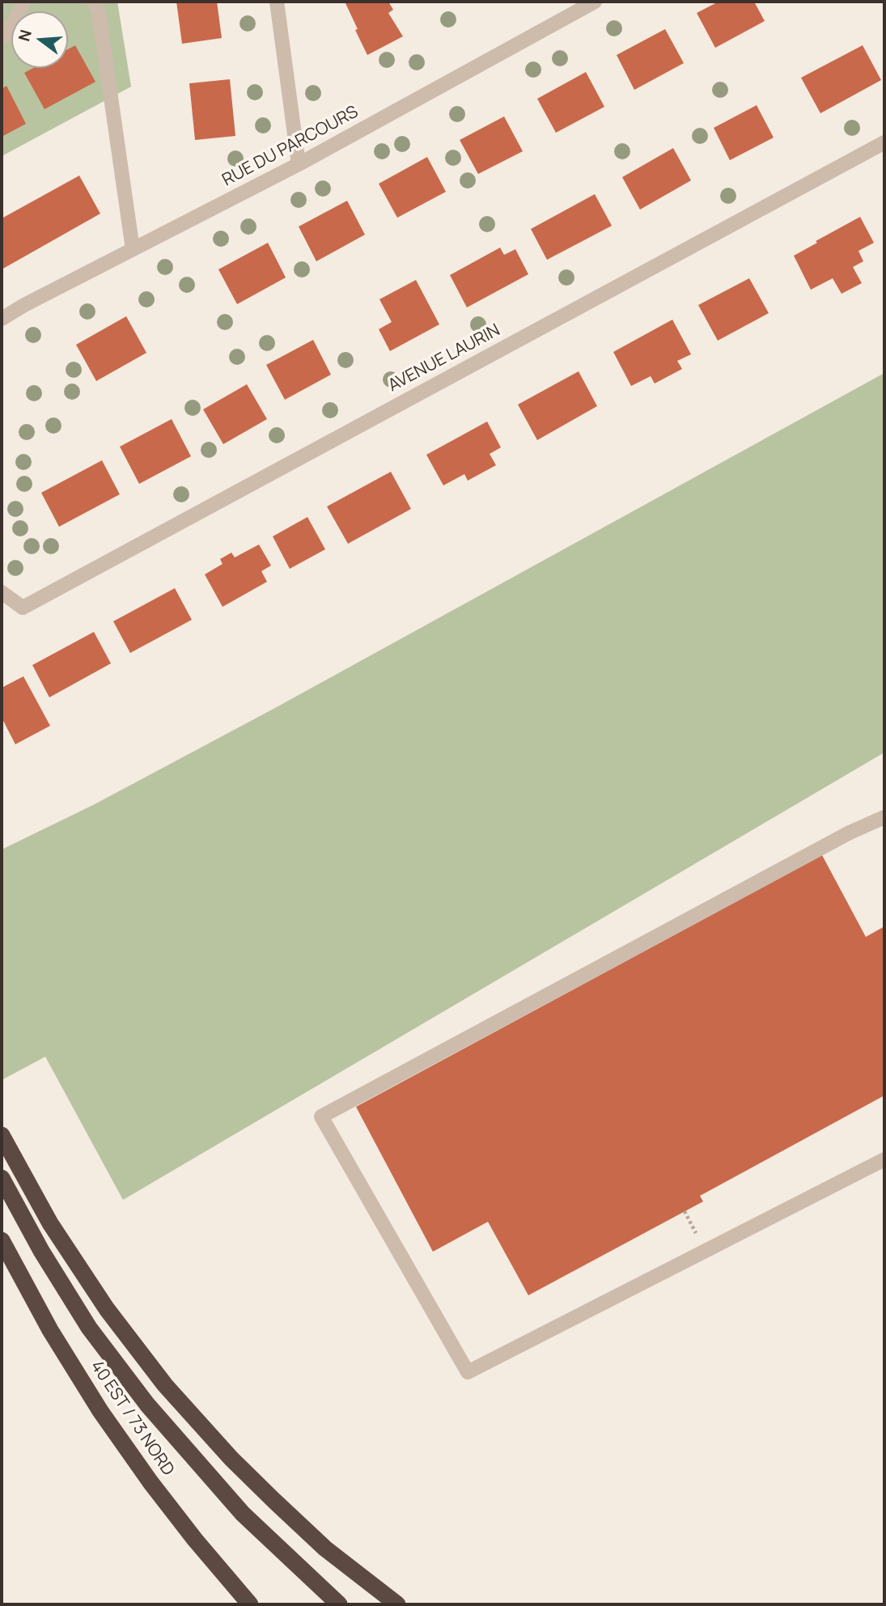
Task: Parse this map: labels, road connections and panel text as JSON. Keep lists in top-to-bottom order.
{
  "streets": {
    "highway": ["40 EST / 73 NORD"],
    "street": ["RUE DU PARCOURS", "AVENUE LAURIN"]
  },
  "north": "left"
}
